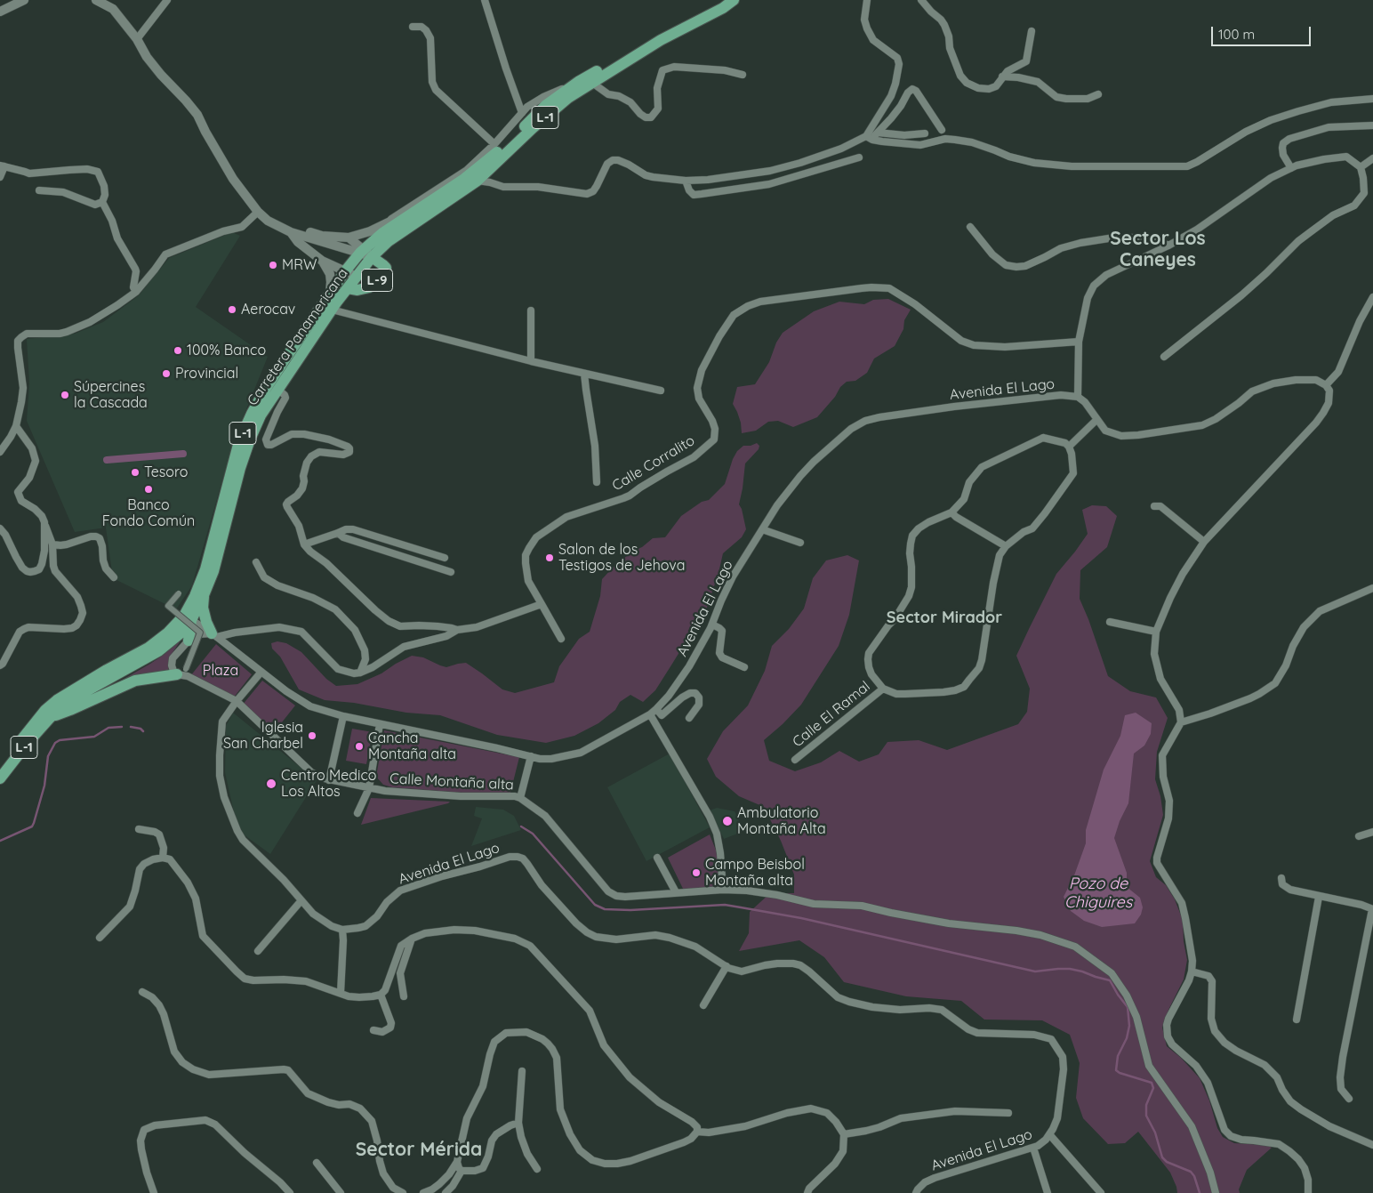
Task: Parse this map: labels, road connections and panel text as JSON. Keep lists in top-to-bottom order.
{
  "streets": {
    "main road": ["L-1", "L-9", "Carretera Panamericana"],
    "street": [
      "Avenida El Lago",
      "Calle Corralito",
      "Calle El Ramal",
      "Calle Montaña alta"
    ]
  },
  "crossings": [
    ["L-1", "Carretera Panamericana"],
    ["L-1", "Avenida El Lago"],
    ["L-9", "Carretera Panamericana"],
    ["Carretera Panamericana", "Avenida El Lago"],
    ["Avenida El Lago", "Calle Montaña alta"]
  ],
  "districts": ["Sector Los Caneyes", "Sector Mirador", "Sector Mérida"],
  "water": ["Pozo de Chiguires"],
  "parks": ["Plaza"],
  "places": [
    "MRW",
    "Aerocav",
    "100% Banco",
    "Provincial",
    "Súpercines la Cascada",
    "Tesoro",
    "Banco Fondo Común",
    "Salon de los Testigos de Jehova",
    "Iglesia San Charbel",
    "Cancha Montaña alta",
    "Centro Medico Los Altos",
    "Ambulatorio Montaña Alta",
    "Campo Beisbol Montaña alta"
  ],
  "scale_bar": "100 m"
}
